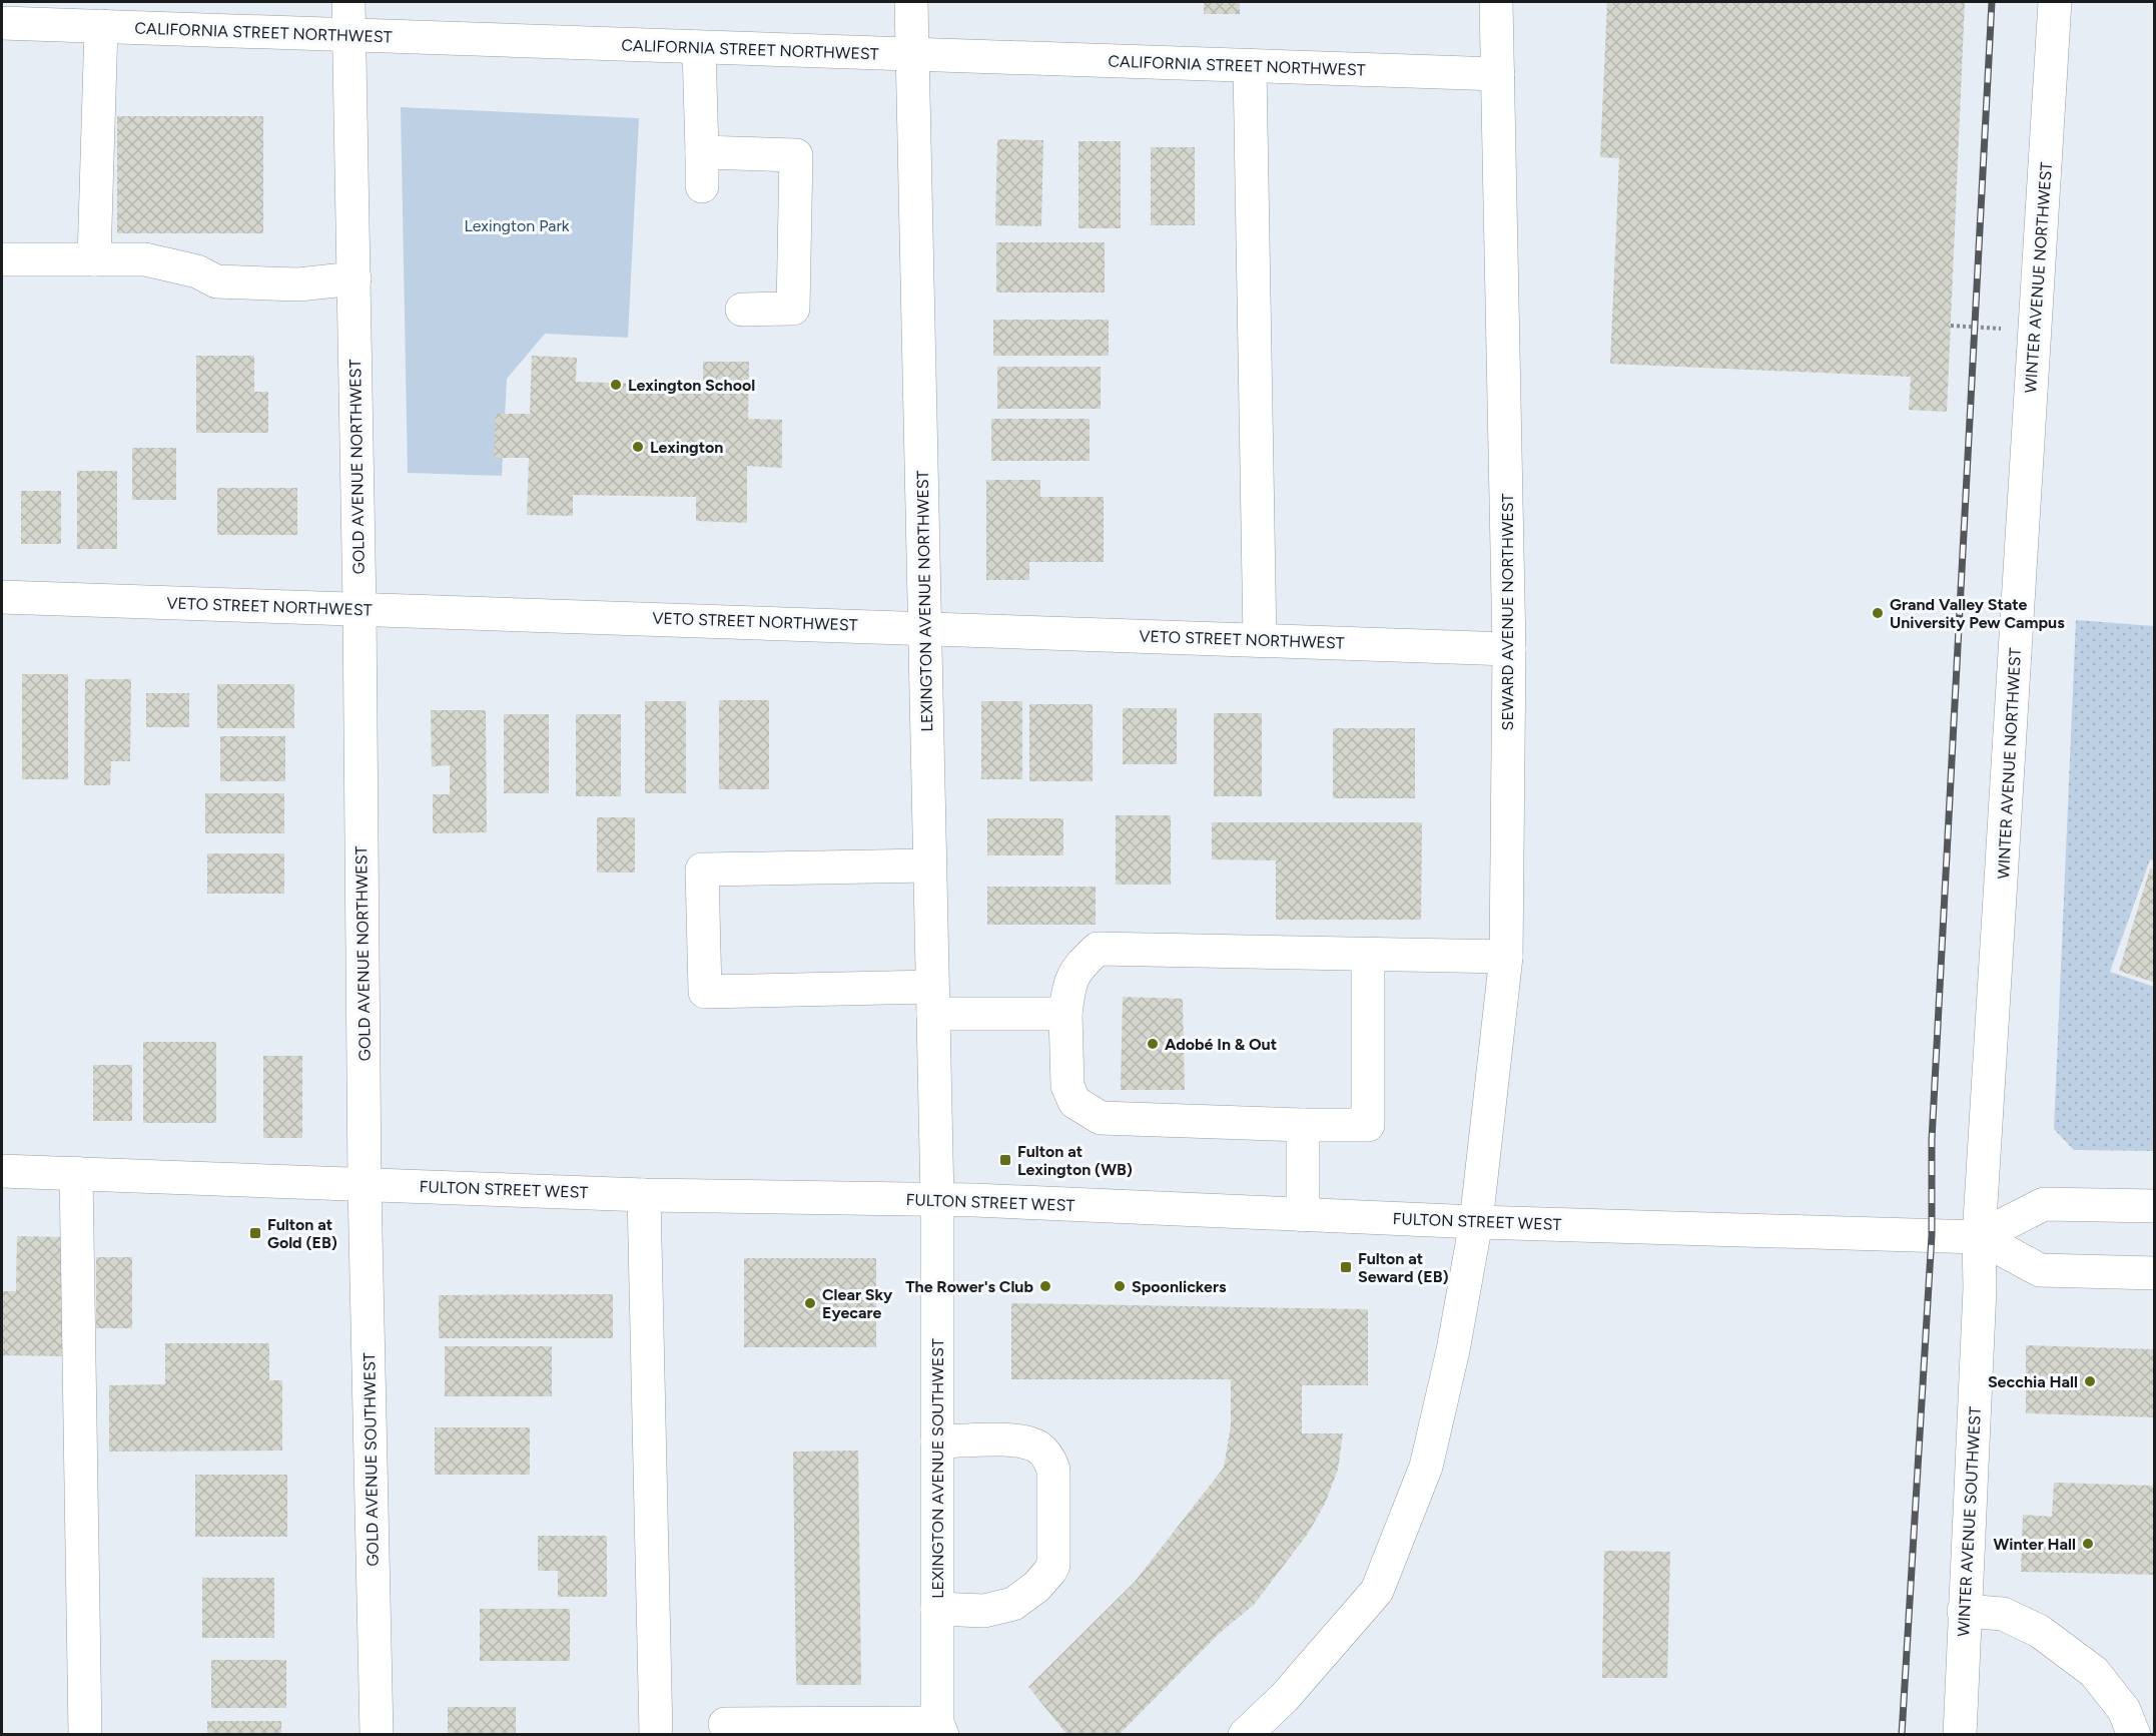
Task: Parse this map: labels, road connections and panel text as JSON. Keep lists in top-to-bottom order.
{
  "streets": {
    "street": [
      "CALIFORNIA STREET NORTHWEST",
      "WINTER AVENUE NORTHWEST",
      "GOLD AVENUE NORTHWEST",
      "LEXINGTON AVENUE NORTHWEST",
      "VETO STREET NORTHWEST",
      "SEWARD AVENUE NORTHWEST",
      "FULTON STREET WEST",
      "GOLD AVENUE SOUTHWEST",
      "LEXINGTON AVENUE SOUTHWEST",
      "WINTER AVENUE SOUTHWEST"
    ]
  },
  "crossings": [
    ["CALIFORNIA STREET NORTHWEST", "GOLD AVENUE NORTHWEST"],
    ["CALIFORNIA STREET NORTHWEST", "LEXINGTON AVENUE NORTHWEST"],
    ["CALIFORNIA STREET NORTHWEST", "SEWARD AVENUE NORTHWEST"],
    ["WINTER AVENUE NORTHWEST", "FULTON STREET WEST"],
    ["WINTER AVENUE NORTHWEST", "WINTER AVENUE SOUTHWEST"],
    ["GOLD AVENUE NORTHWEST", "VETO STREET NORTHWEST"],
    ["GOLD AVENUE NORTHWEST", "FULTON STREET WEST"],
    ["GOLD AVENUE NORTHWEST", "GOLD AVENUE SOUTHWEST"],
    ["LEXINGTON AVENUE NORTHWEST", "VETO STREET NORTHWEST"],
    ["LEXINGTON AVENUE NORTHWEST", "FULTON STREET WEST"],
    ["LEXINGTON AVENUE NORTHWEST", "LEXINGTON AVENUE SOUTHWEST"],
    ["VETO STREET NORTHWEST", "SEWARD AVENUE NORTHWEST"],
    ["SEWARD AVENUE NORTHWEST", "FULTON STREET WEST"],
    ["FULTON STREET WEST", "GOLD AVENUE SOUTHWEST"],
    ["FULTON STREET WEST", "LEXINGTON AVENUE SOUTHWEST"],
    ["FULTON STREET WEST", "WINTER AVENUE SOUTHWEST"]
  ],
  "parks": ["Lexington Park"],
  "places": {
    "other": [
      "Lexington School",
      "Lexington",
      "Grand Valley State University Pew Campus",
      "Adobé In & Out",
      "The Rower's Club",
      "Spoonlickers",
      "Clear Sky Eyecare",
      "Secchia Hall",
      "Winter Hall"
    ],
    "transit": ["Fulton at Lexington (WB)", "Fulton at Gold (EB)", "Fulton at Seward (EB)"]
  }
}
